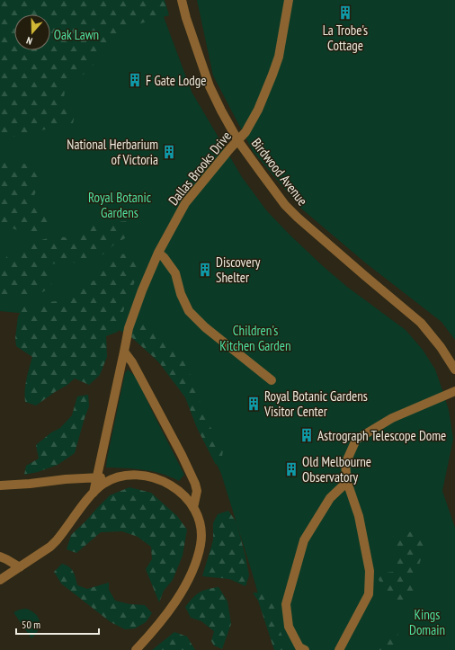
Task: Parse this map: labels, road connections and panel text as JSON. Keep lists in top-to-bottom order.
{
  "streets": {
    "street": ["Dallas Brooks Drive", "Birdwood Avenue"]
  },
  "crossings": [
    ["Dallas Brooks Drive", "Birdwood Avenue"]
  ],
  "parks": [
    "Oak Lawn",
    "Royal Botanic Gardens",
    "Children's Kitchen Garden",
    "Kings Domain"
  ],
  "places": {
    "building": [
      "La Trobe's Cottage",
      "F Gate Lodge",
      "National Herbarium of Victoria",
      "Discovery Shelter",
      "Royal Botanic Gardens Visitor Center",
      "Astrograph Telescope Dome",
      "Old Melbourne Observatory"
    ]
  },
  "scale_bar": "50 m",
  "north": "bottom"
}
